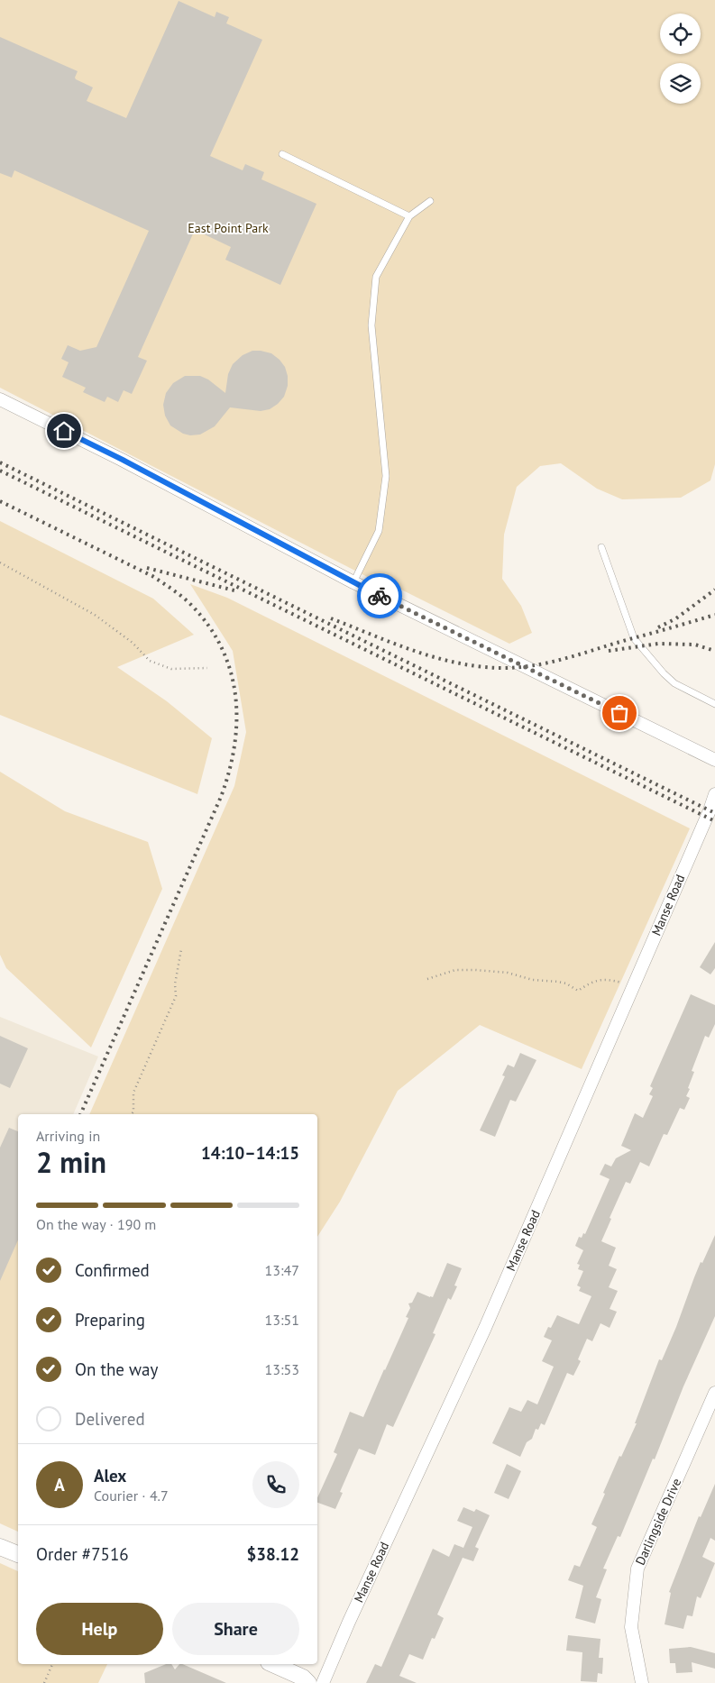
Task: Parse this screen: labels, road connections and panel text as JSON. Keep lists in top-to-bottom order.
{
  "streets": {
    "street": ["Manse Road", "Darlingside Drive"]
  },
  "parks": ["East Point Park"],
  "page": {
    "heading": ["2 min", "Arriving in", "14:10–14:15"],
    "panel": [
      "Alex",
      "Courier · 4.7",
      "Order #7516",
      "$38.12"
    ],
    "bar": "On the way · 190 m",
    "list": [
      ["Confirmed", "13:47"],
      ["Preparing", "13:51"],
      ["On the way", "13:53"],
      "Delivered"
    ],
    "round": "A",
    "buttons": ["Help", "Share"]
  }
}
